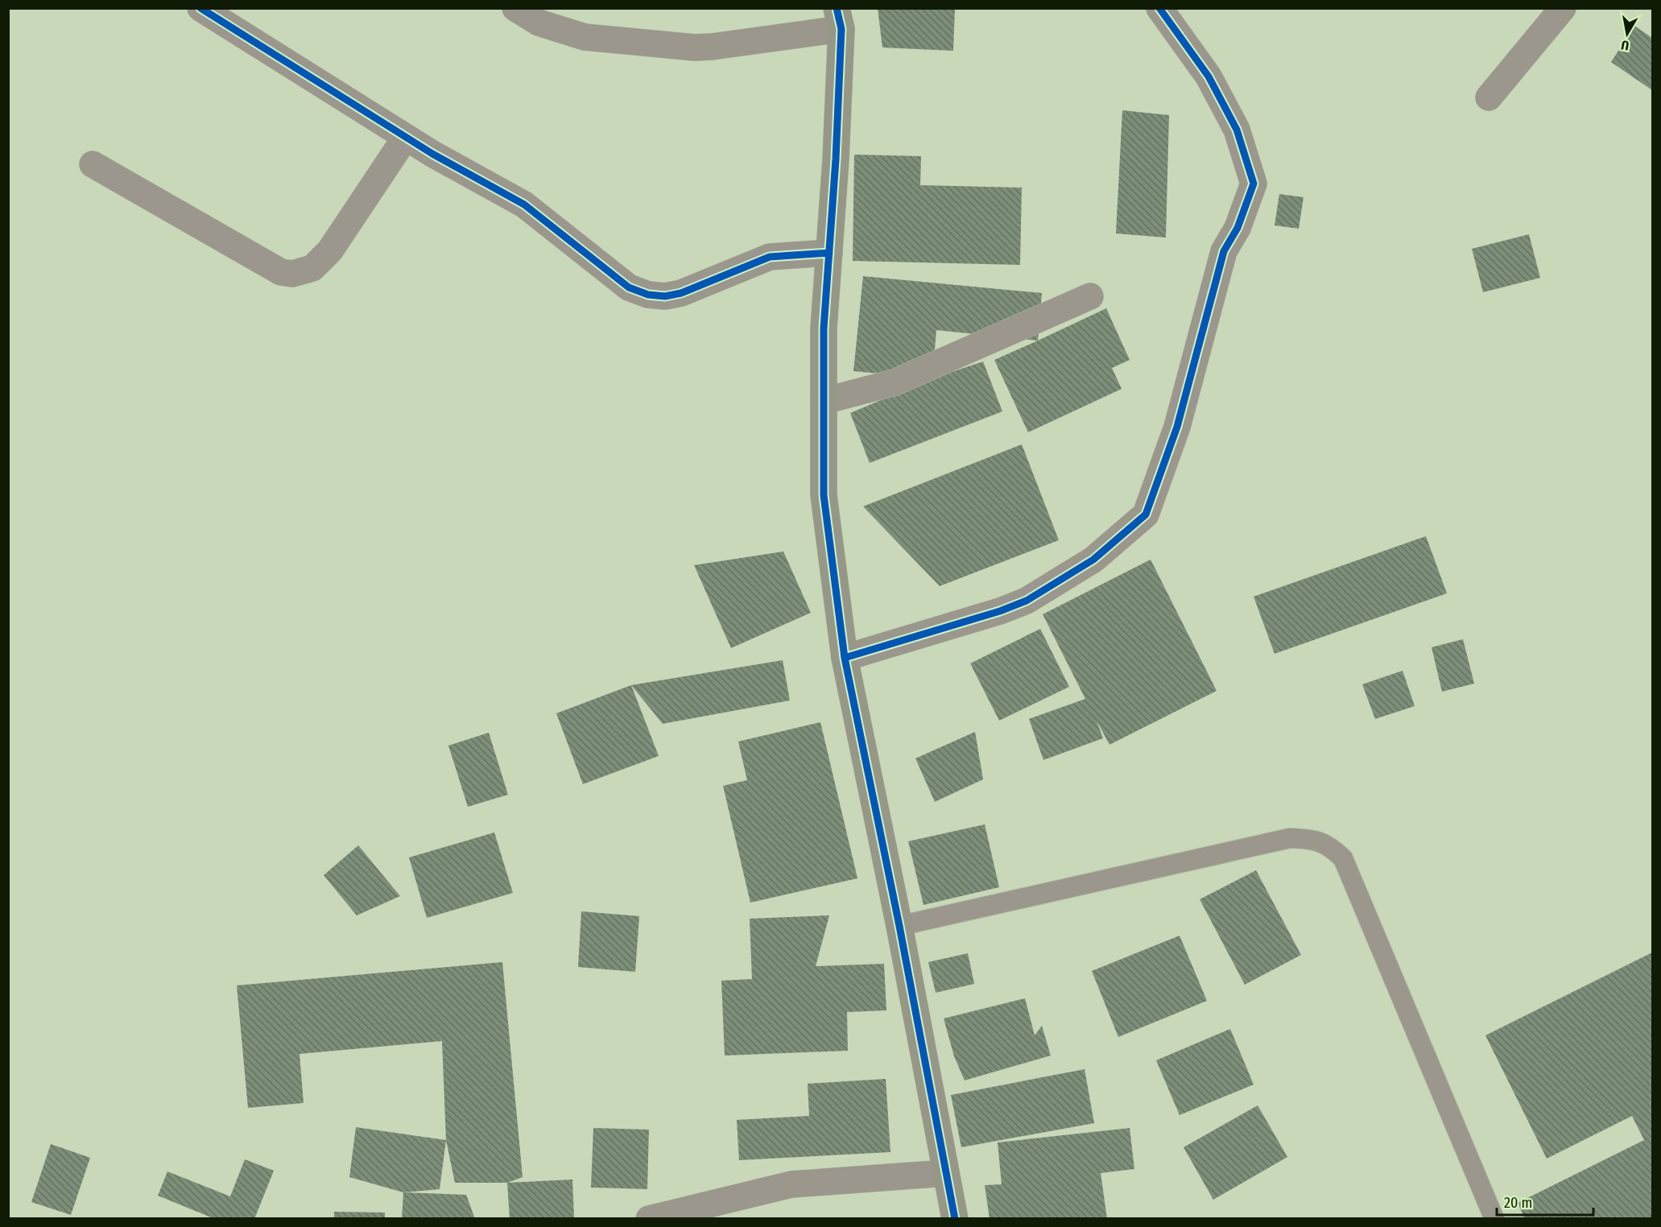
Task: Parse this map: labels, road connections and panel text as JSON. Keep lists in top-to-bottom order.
{
  "scale_bar": "20 m",
  "north": "bottom"
}
